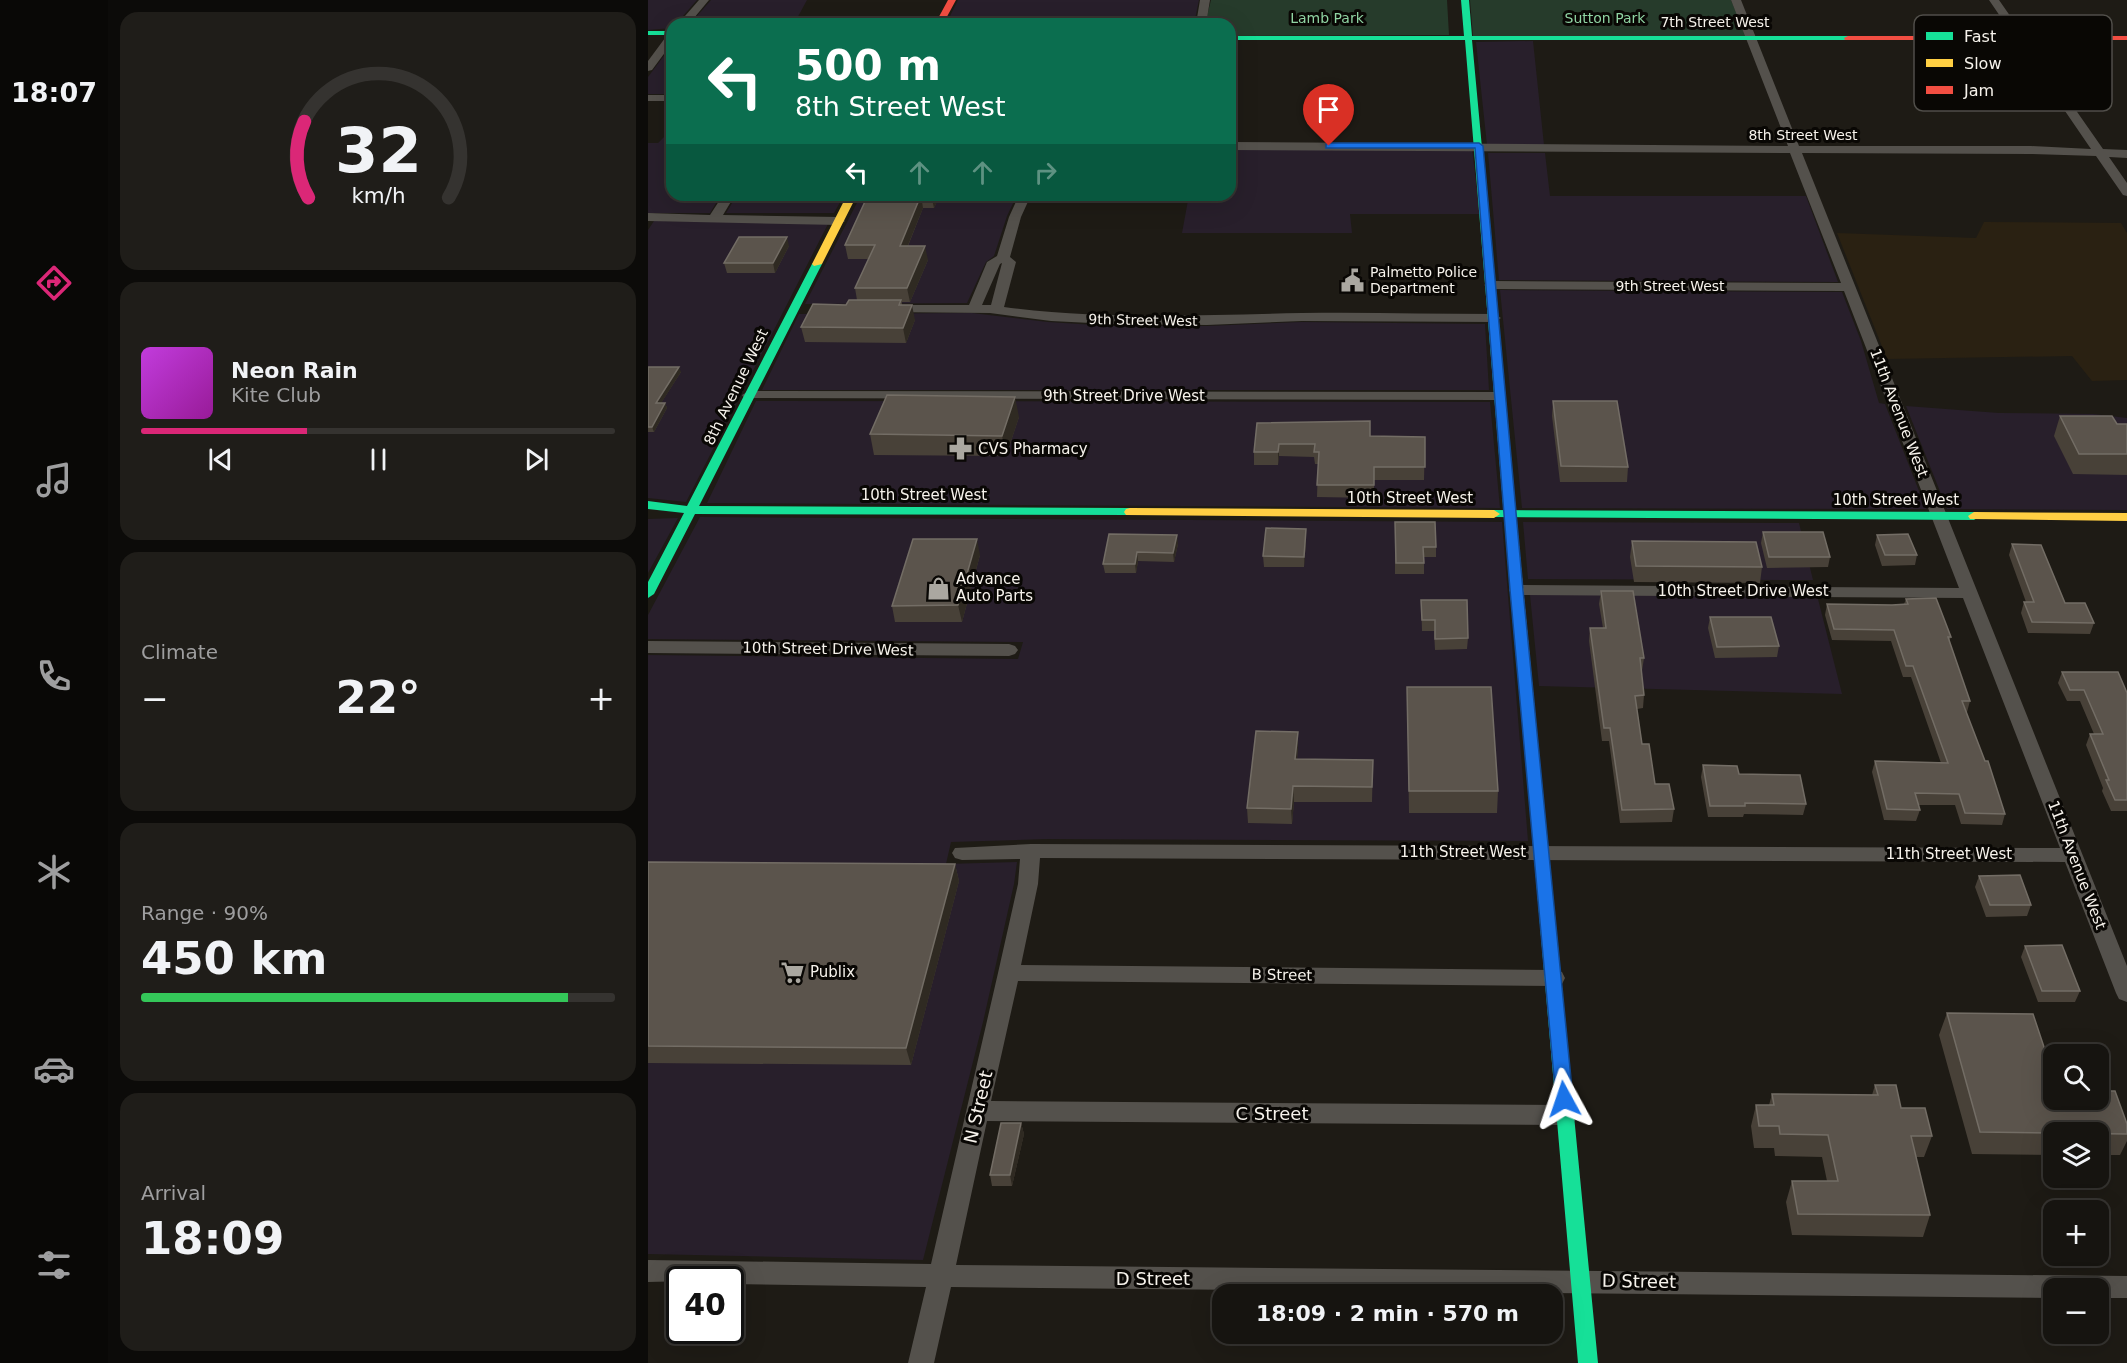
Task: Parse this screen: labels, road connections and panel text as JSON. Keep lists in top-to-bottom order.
{
  "streets": {
    "street": [
      "7th Street West",
      "8th Street West",
      "9th Street West",
      "8th Avenue West",
      "9th Street Drive West",
      "11th Avenue West",
      "10th Street West",
      "10th Street Drive West",
      "11th Street West",
      "B Street",
      "N Street",
      "C Street",
      "D Street"
    ]
  },
  "crossings": [
    ["7th Street West", "11th Avenue West"],
    ["8th Street West", "11th Avenue West"],
    ["9th Street West", "11th Avenue West"],
    ["8th Avenue West", "9th Street Drive West"],
    ["8th Avenue West", "10th Street West"],
    ["11th Avenue West", "10th Street West"],
    ["11th Avenue West", "10th Street Drive West"],
    ["11th Avenue West", "11th Street West"],
    ["11th Street West", "N Street"],
    ["B Street", "N Street"],
    ["N Street", "C Street"],
    ["N Street", "D Street"]
  ],
  "parks": ["Lamb Park", "Sutton Park"],
  "places": {
    "public building": ["Palmetto Police Department"],
    "pharmacy": ["CVS Pharmacy"],
    "shop": ["Advance Auto Parts"],
    "supermarket": ["Publix"]
  },
  "legend": ["Fast", "Slow", "Jam"],
  "page": {
    "tabs": "18:07",
    "turn": ["500 m", "8th Street West"],
    "song": ["Neon Rain", "Kite Club"],
    "tile": [
      "Climate",
      ["Range · 90%", "450 km"],
      ["Arrival", "18:09"]
    ],
    "heat": ["−", "22°", "+"],
    "map_buttons": ["+", "−"],
    "limit": "40",
    "trip": "18:09 · 2 min · 570 m",
    "gauge": ["32", "km/h"]
  }
}
